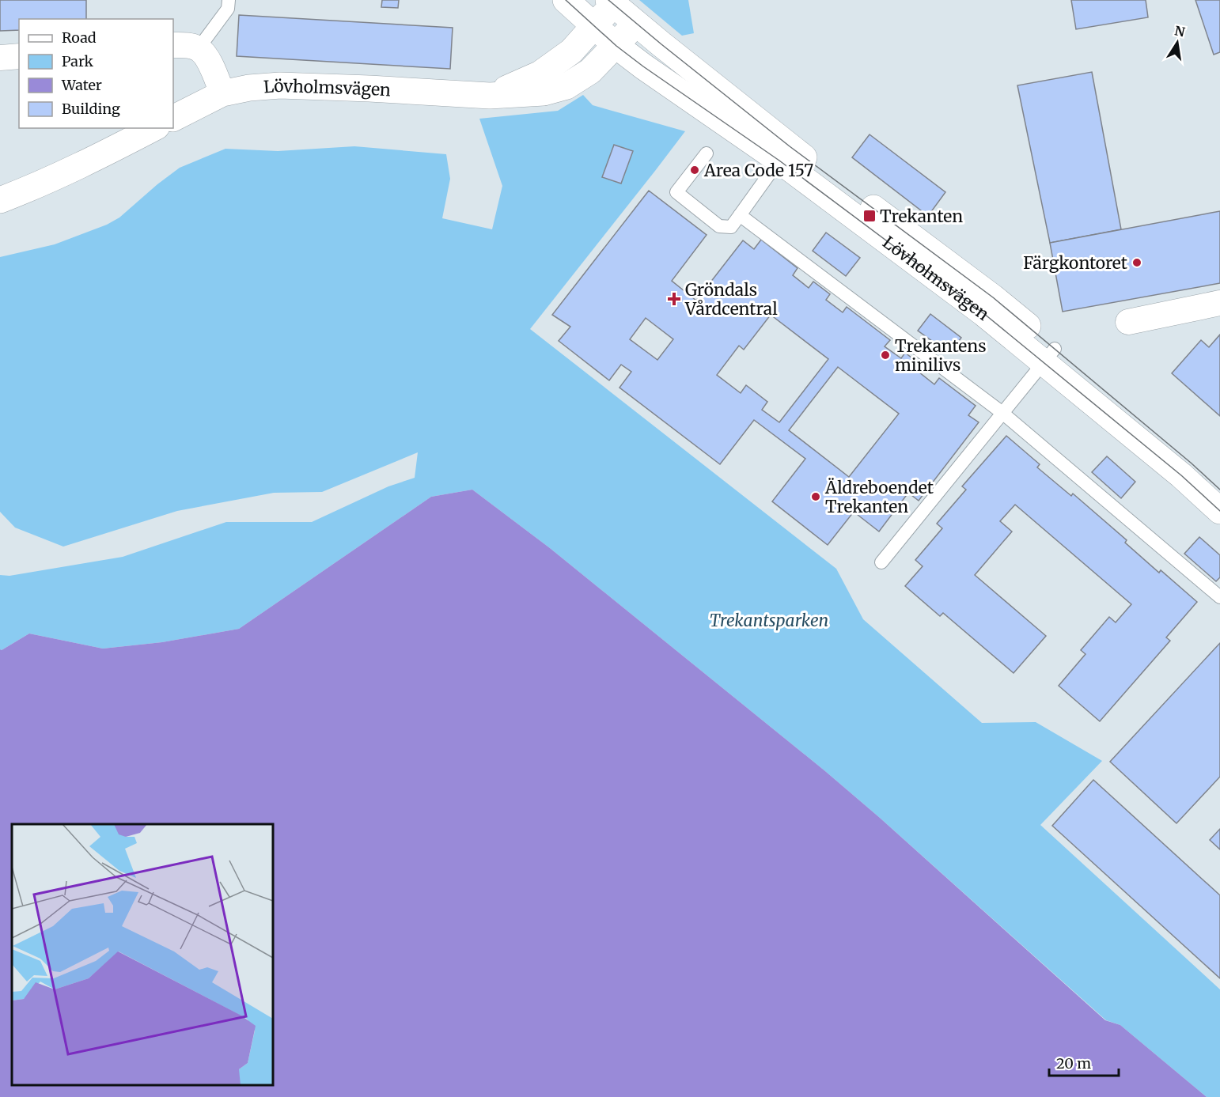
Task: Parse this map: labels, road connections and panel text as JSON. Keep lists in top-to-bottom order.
{
  "streets": {
    "street": ["Lövholmsvägen"]
  },
  "parks": ["Trekantsparken"],
  "places": {
    "other": [
      "Area Code 157",
      "Färgkontoret",
      "Trekantens minilivs",
      "Äldreboendet Trekanten"
    ],
    "transit": ["Trekanten"],
    "health": ["Gröndals Vårdcentral"]
  },
  "legend": [
    "Road",
    "Park",
    "Water",
    "Building"
  ],
  "scale_bar": "20 m",
  "north": "top"
}
